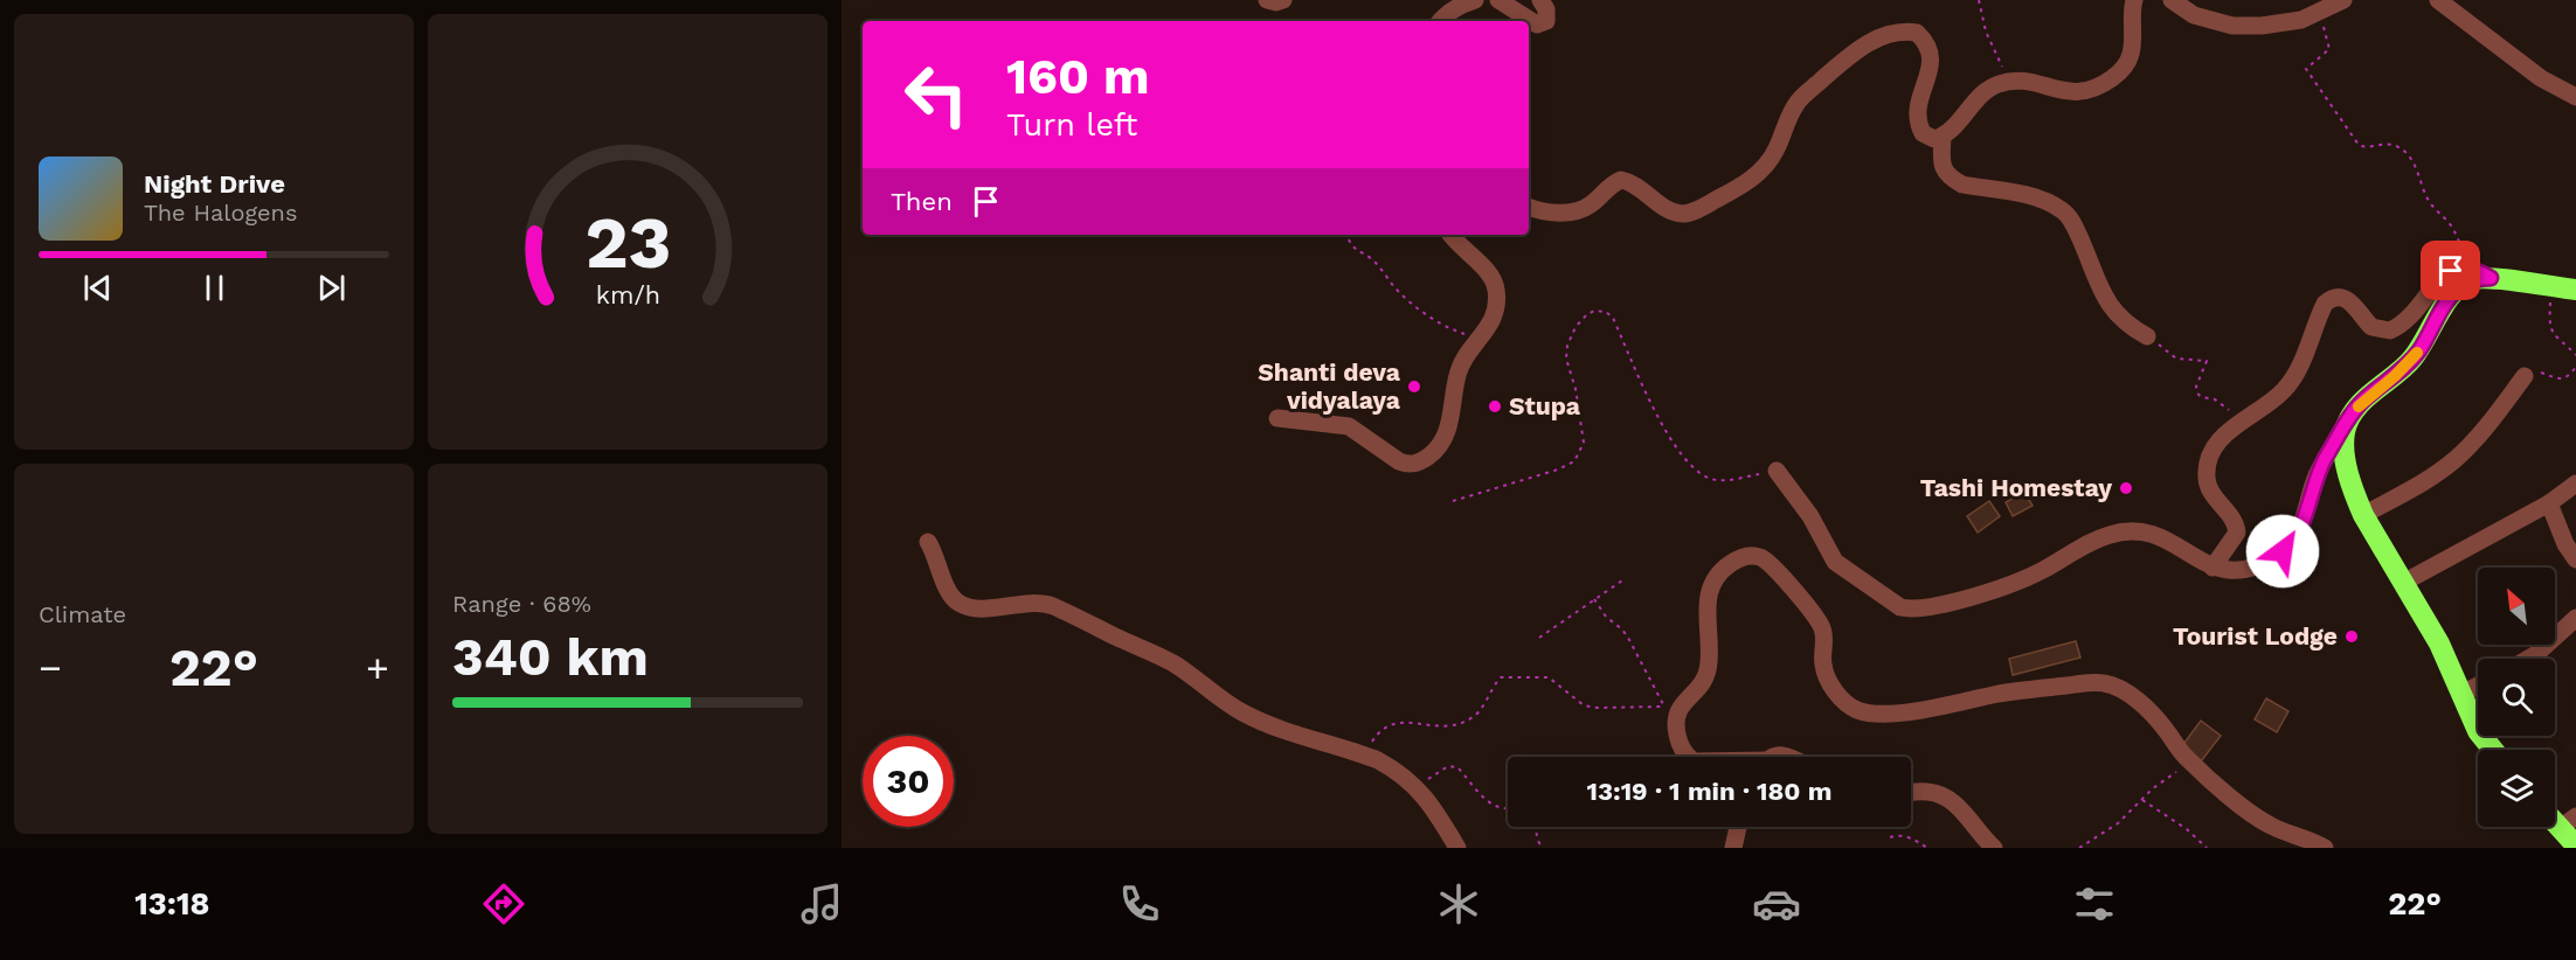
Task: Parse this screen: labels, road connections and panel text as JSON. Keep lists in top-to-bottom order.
{
  "places": [
    "Shanti deva vidyalaya",
    "Stupa",
    "Tashi Homestay",
    "Tourist Lodge"
  ],
  "north": "top left",
  "page": {
    "turn": ["160 m", "Turn left"],
    "song": ["Night Drive", "The Halogens"],
    "then": "Then",
    "tile": [
      "Climate",
      ["Range · 68%", "340 km"]
    ],
    "heat": ["−", "22°", "+"],
    "limit": "30",
    "trip": "13:19 · 1 min · 180 m",
    "tabs": ["13:18", "22°"],
    "gauge": ["23", "km/h"]
  }
}
